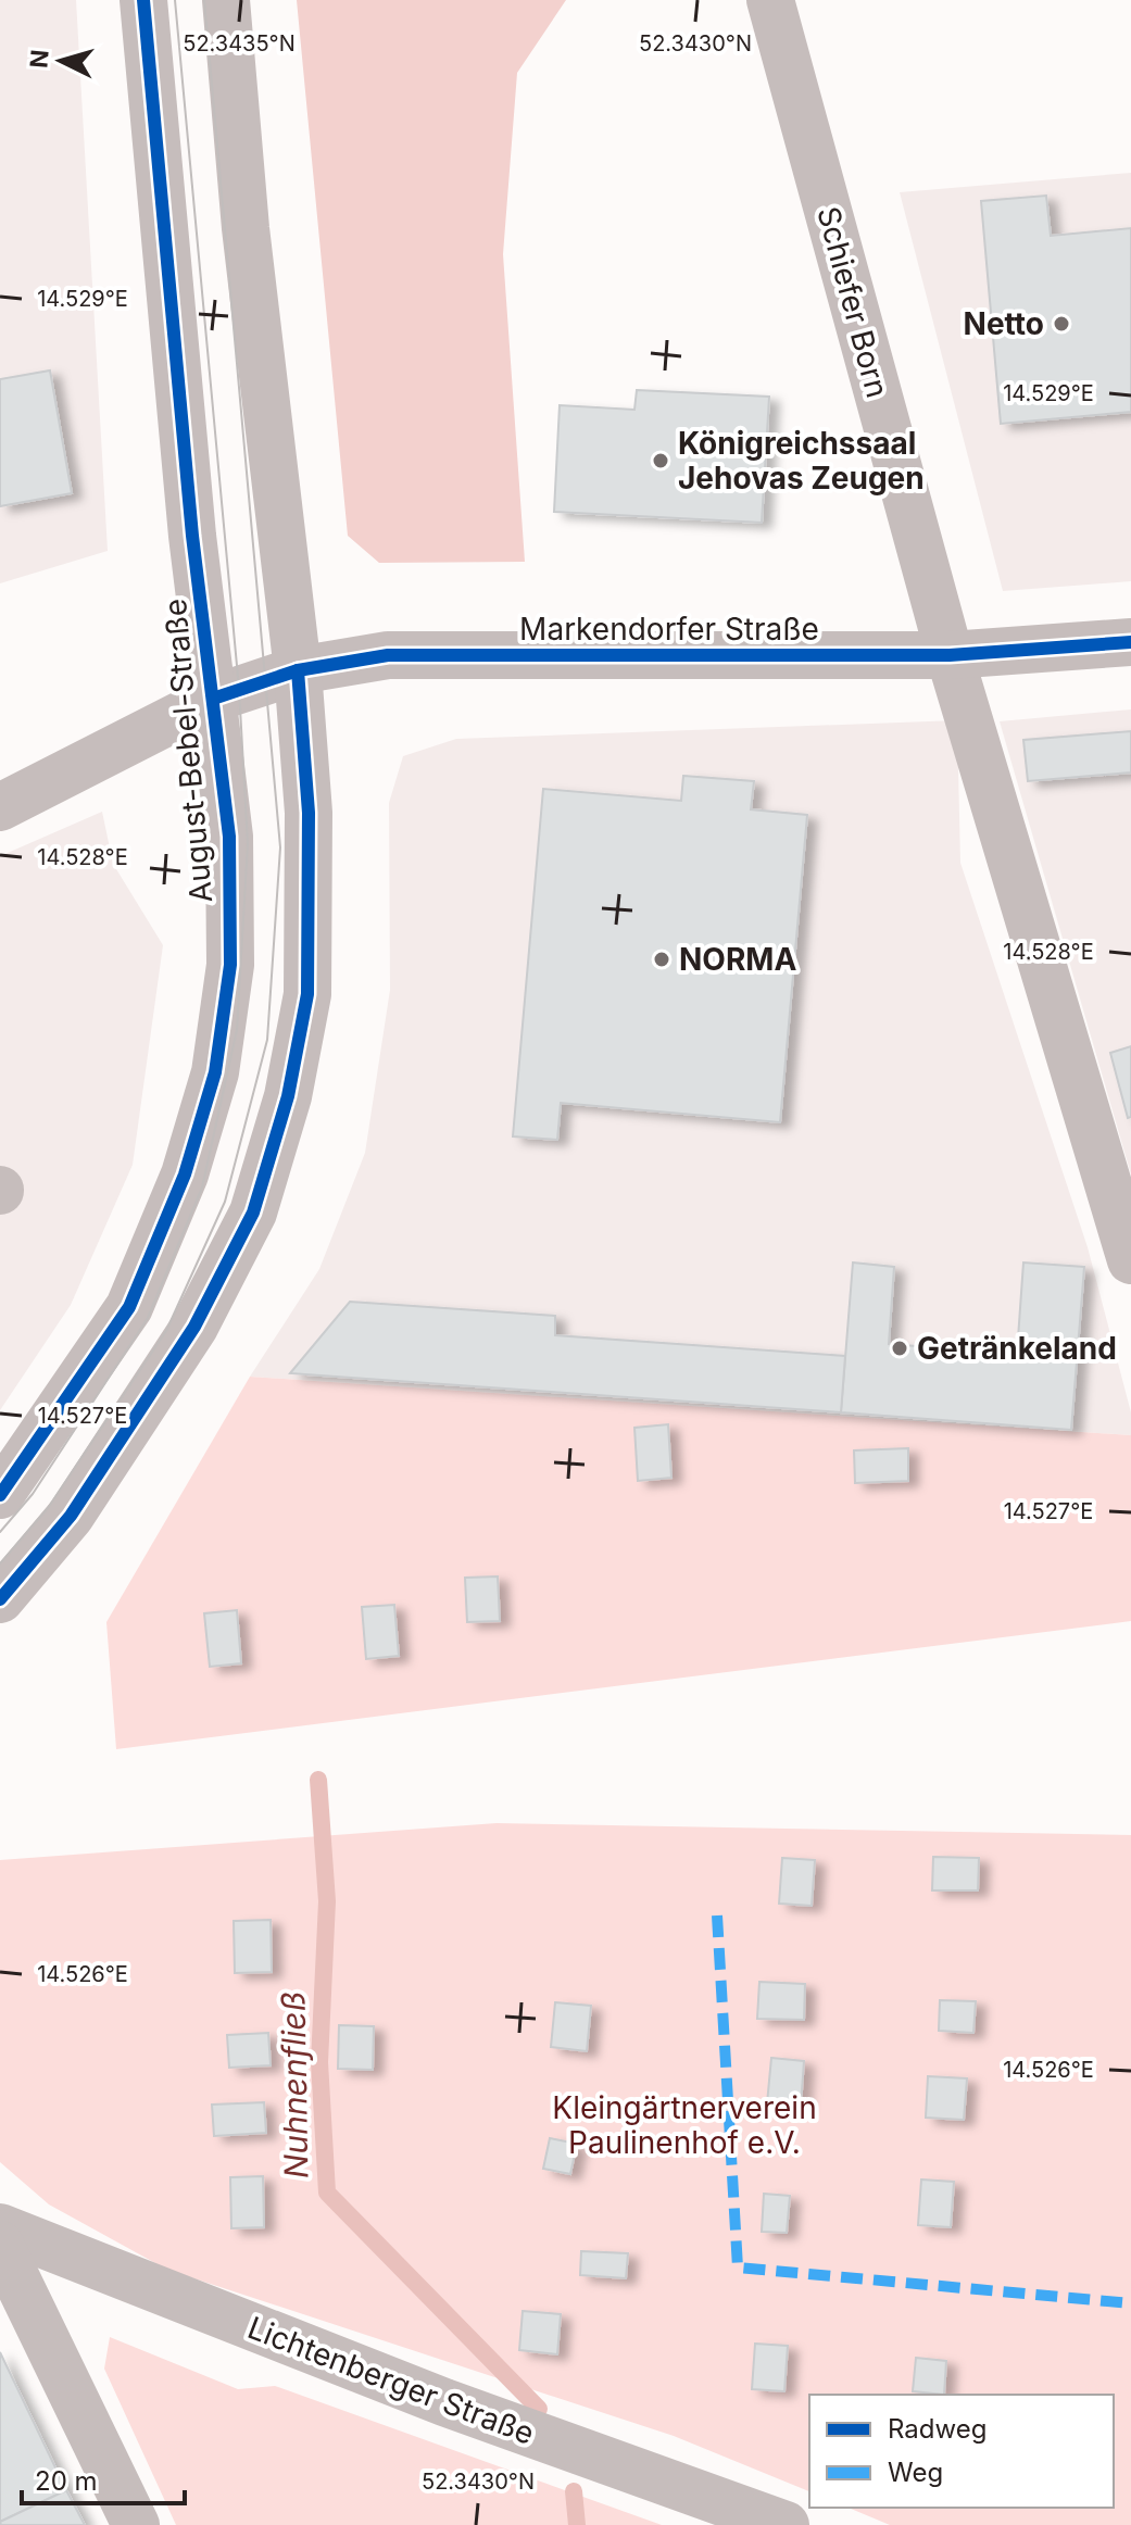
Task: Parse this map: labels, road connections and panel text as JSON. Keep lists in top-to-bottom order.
{
  "streets": {
    "street": [
      "Schiefer Born",
      "Markendorfer Straße",
      "August-Bebel-Straße",
      "Lichtenberger Straße"
    ]
  },
  "crossings": [
    ["Schiefer Born", "Markendorfer Straße"],
    ["Markendorfer Straße", "August-Bebel-Straße"]
  ],
  "water": ["Nuhnenfließ"],
  "parks": ["Kleingärtnerverein Paulinenhof e.V."],
  "places": [
    "Netto",
    "Königreichssaal Jehovas Zeugen",
    "NORMA",
    "Getränkeland"
  ],
  "legend": ["Radweg", "Weg"],
  "scale_bar": "20 m",
  "north": "left",
  "coordinates": [
    "52.3435°N",
    "52.3430°N",
    "14.529°E",
    "14.528°E",
    "14.527°E",
    "14.526°E"
  ]
}
